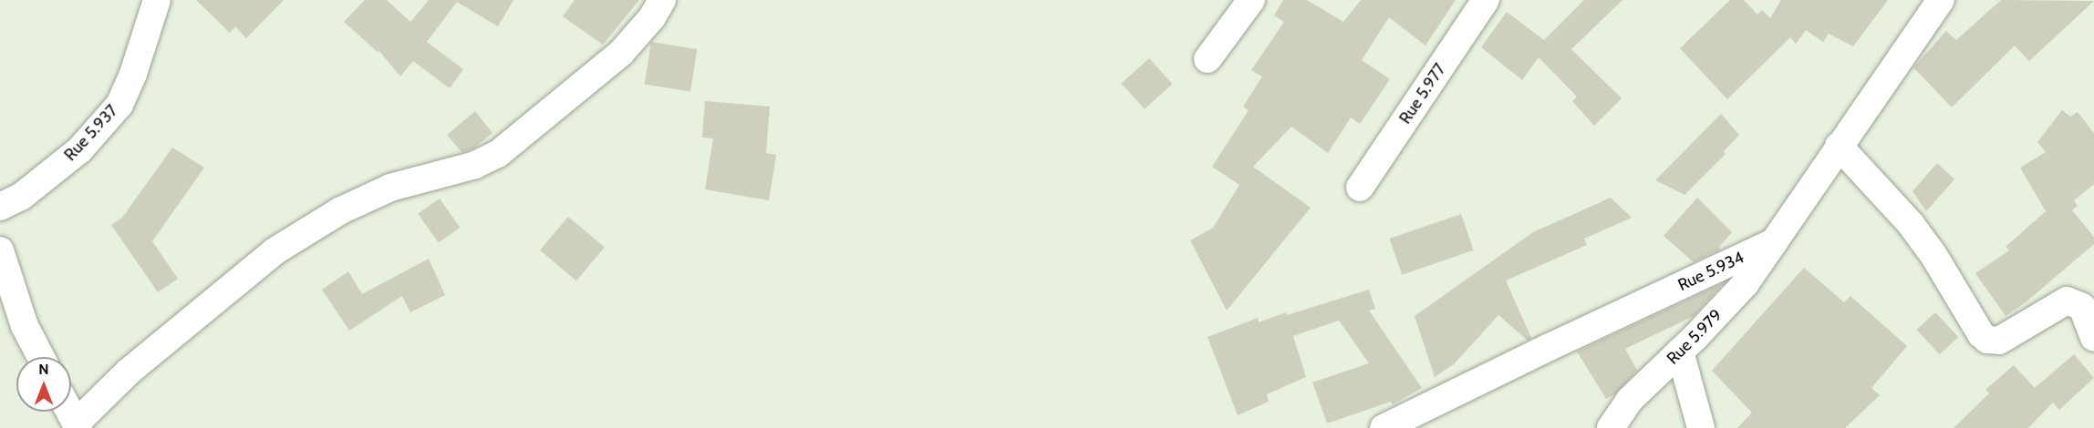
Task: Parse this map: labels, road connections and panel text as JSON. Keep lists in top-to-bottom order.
{
  "streets": {
    "street": [
      "Rue 5.977",
      "Rue 5.937",
      "Rue 5.934",
      "Rue 5.979"
    ]
  },
  "crossings": [
    ["Rue 5.934", "Rue 5.979"]
  ],
  "north": "top"
}
